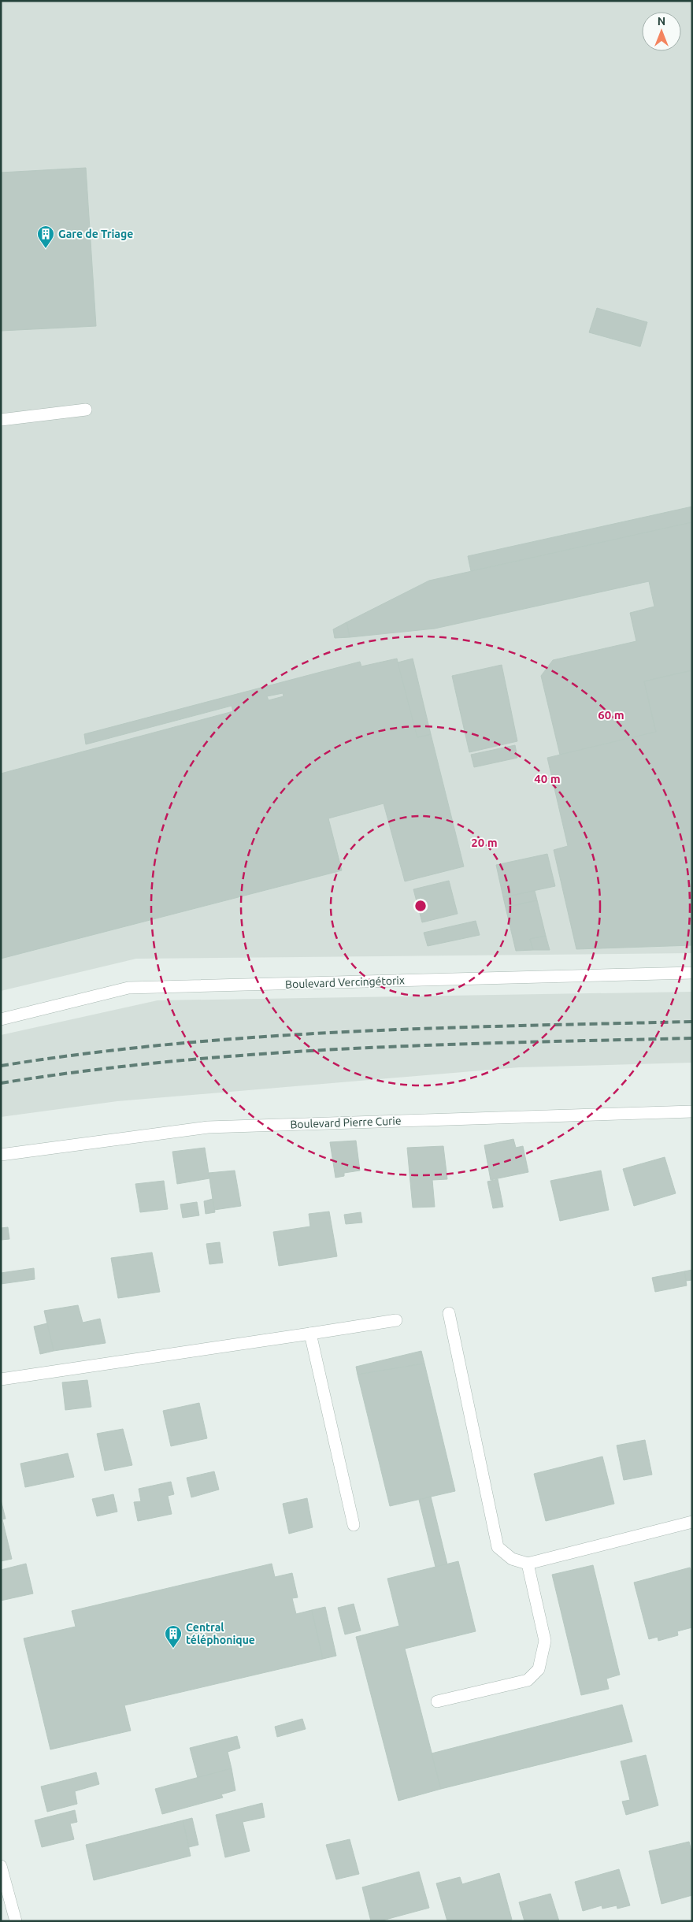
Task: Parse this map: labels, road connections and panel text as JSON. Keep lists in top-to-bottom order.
{
  "streets": {
    "street": ["Boulevard Vercingétorix", "Boulevard Pierre Curie"]
  },
  "places": {
    "building": ["Gare de Triage", "Central téléphonique"]
  },
  "north": "top",
  "rings": ["60 m", "40 m", "20 m"]
}
